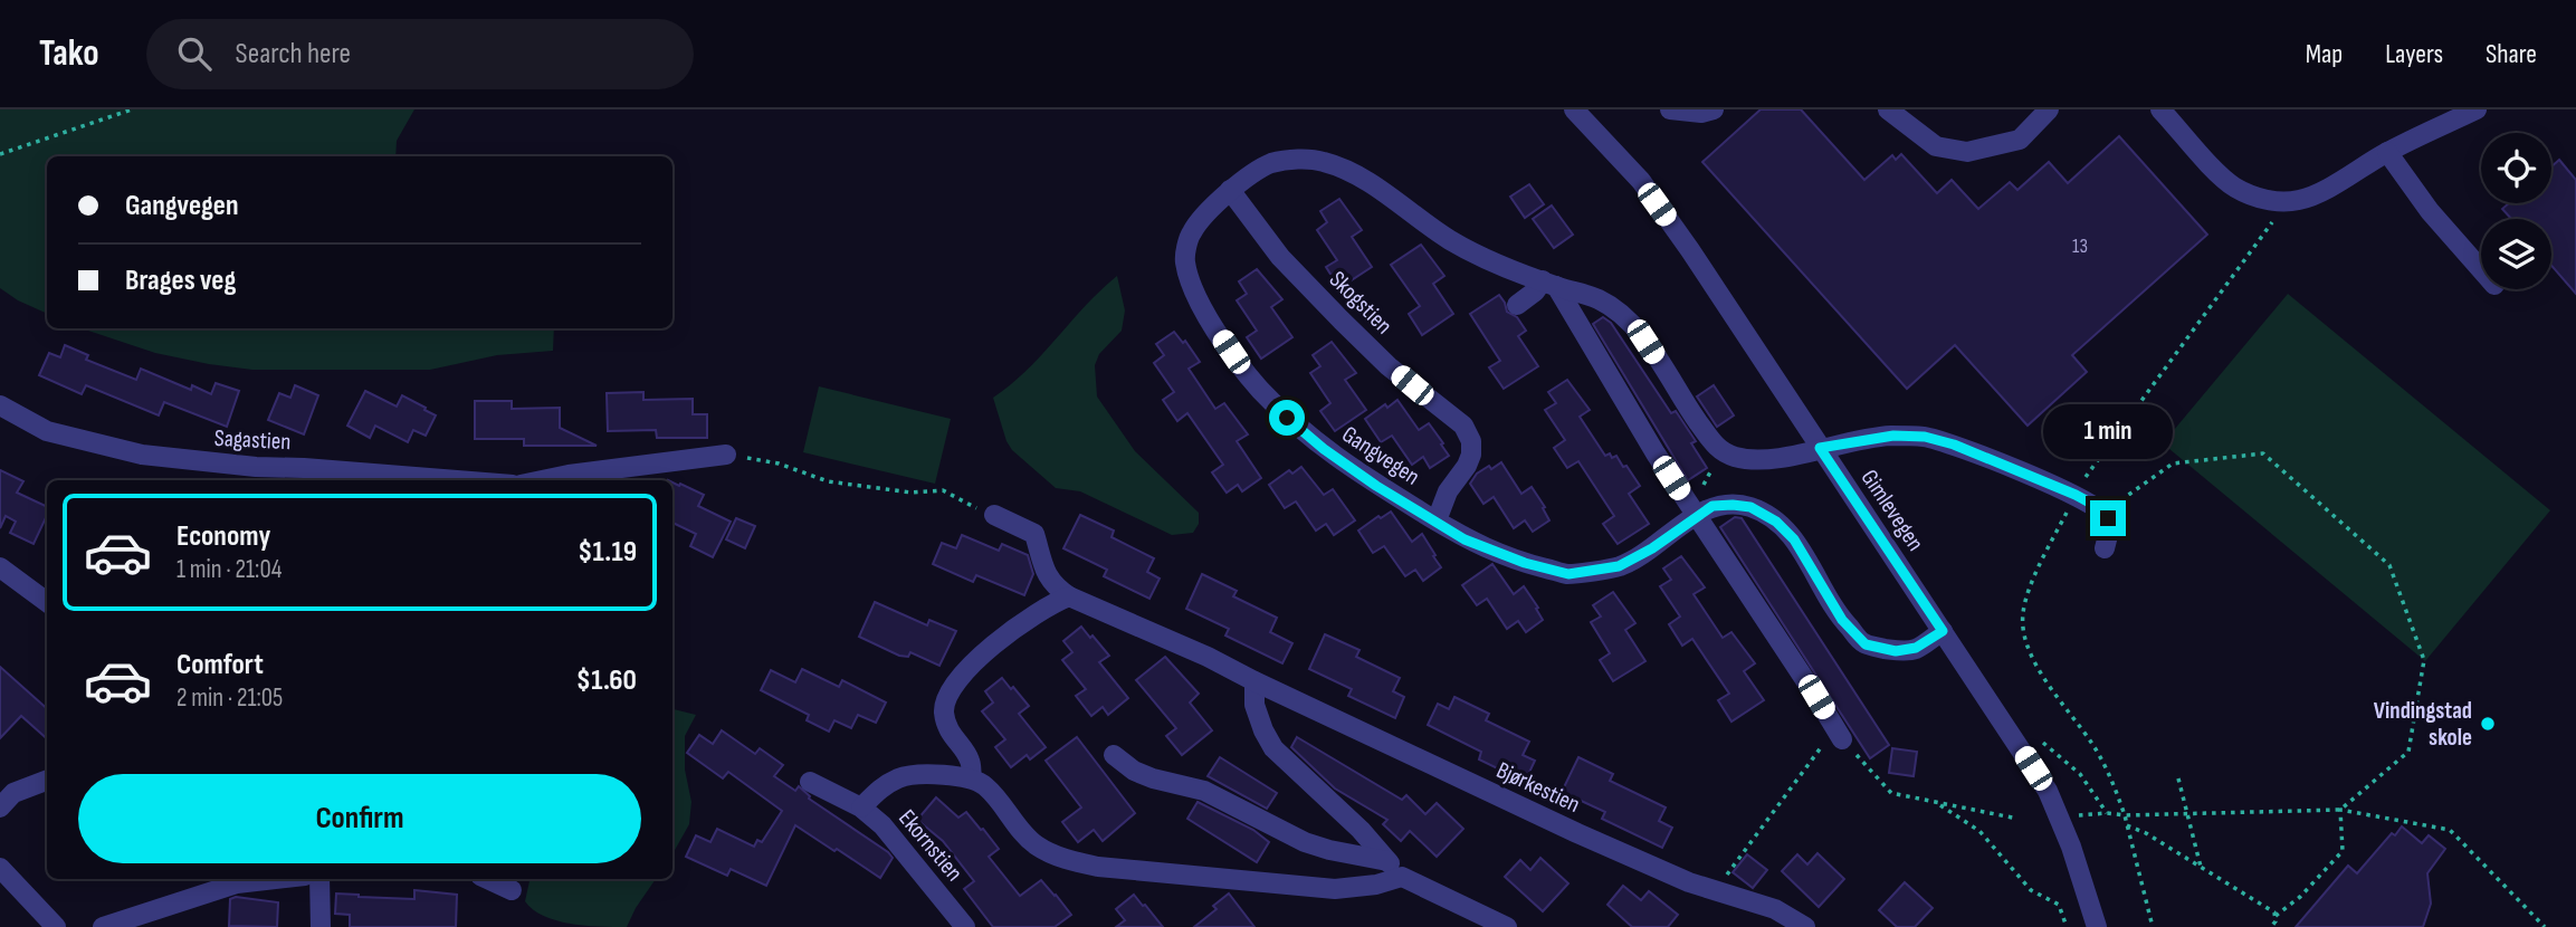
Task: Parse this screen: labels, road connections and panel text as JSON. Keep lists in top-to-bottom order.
{
  "streets": {
    "street": [
      "Skogstien",
      "Sagastien",
      "Gangvegen",
      "Gimlevegen",
      "Bjørkestien",
      "Ekornstien"
    ]
  },
  "crossings": [
    ["Skogstien", "Gangvegen"],
    ["Gangvegen", "Gimlevegen"]
  ],
  "places": ["Vindingstad skole"],
  "house_numbers": ["13"],
  "page": {
    "header": "Tako",
    "search": "Search here",
    "nav": ["Map", "Layers", "Share"],
    "banner": ["Gangvegen", "Brages veg"],
    "bubble": "1 min",
    "list": [
      {
        "name": "Economy",
        "note": "1 min · 21:04",
        "value": "$1.19"
      },
      {
        "name": "Comfort",
        "note": "2 min · 21:05",
        "value": "$1.60"
      }
    ],
    "buttons": "Confirm"
  }
}
